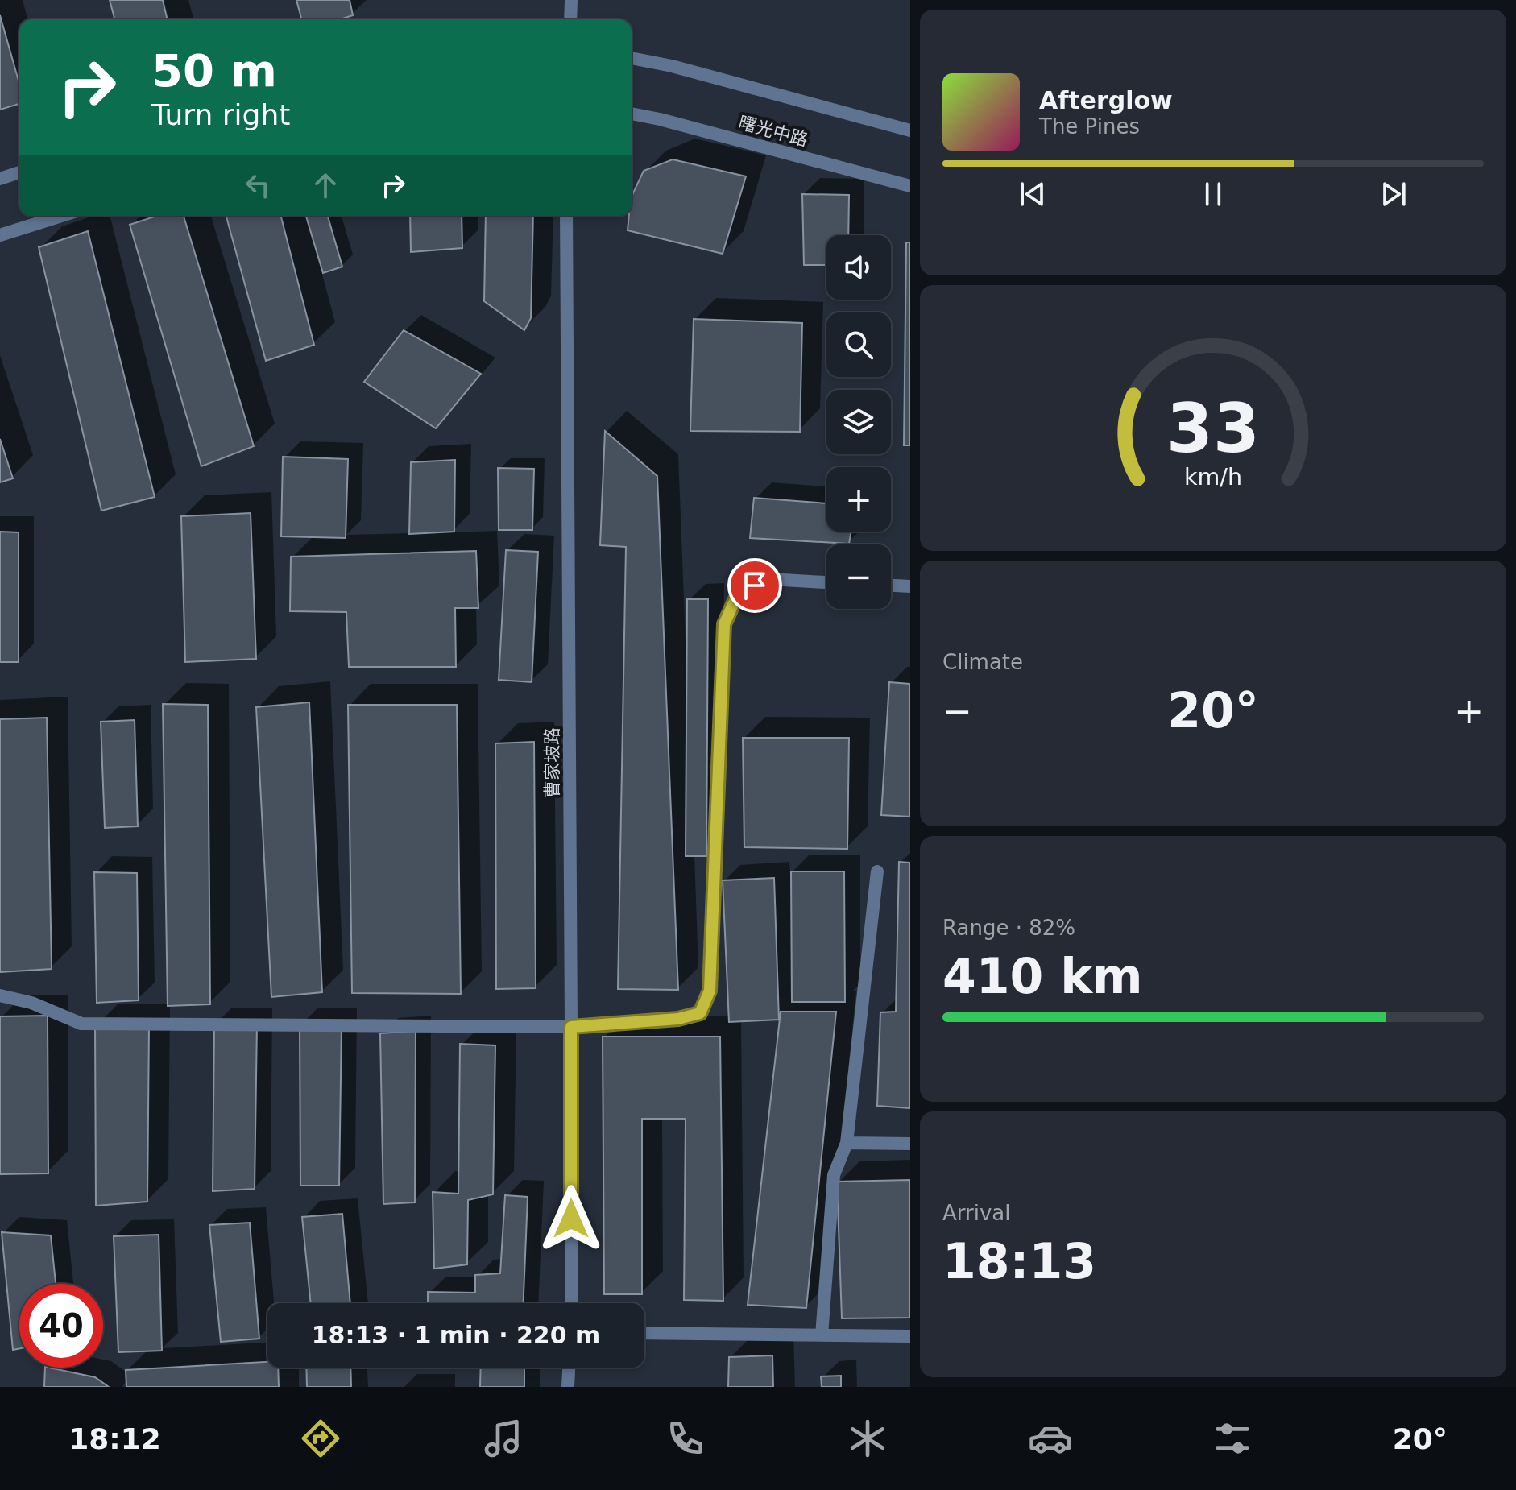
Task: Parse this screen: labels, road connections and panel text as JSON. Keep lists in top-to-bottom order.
{
  "streets": {
    "street": ["曙光中路", "曹家坡路"]
  },
  "page": {
    "turn": ["50 m", "Turn right"],
    "song": ["Afterglow", "The Pines"],
    "map_buttons": ["+", "−"],
    "tile": [
      "Climate",
      ["Range · 82%", "410 km"],
      ["Arrival", "18:13"]
    ],
    "heat": ["−", "20°", "+"],
    "limit": "40",
    "trip": "18:13 · 1 min · 220 m",
    "tabs": ["18:12", "20°"],
    "gauge": ["33", "km/h"]
  }
}
